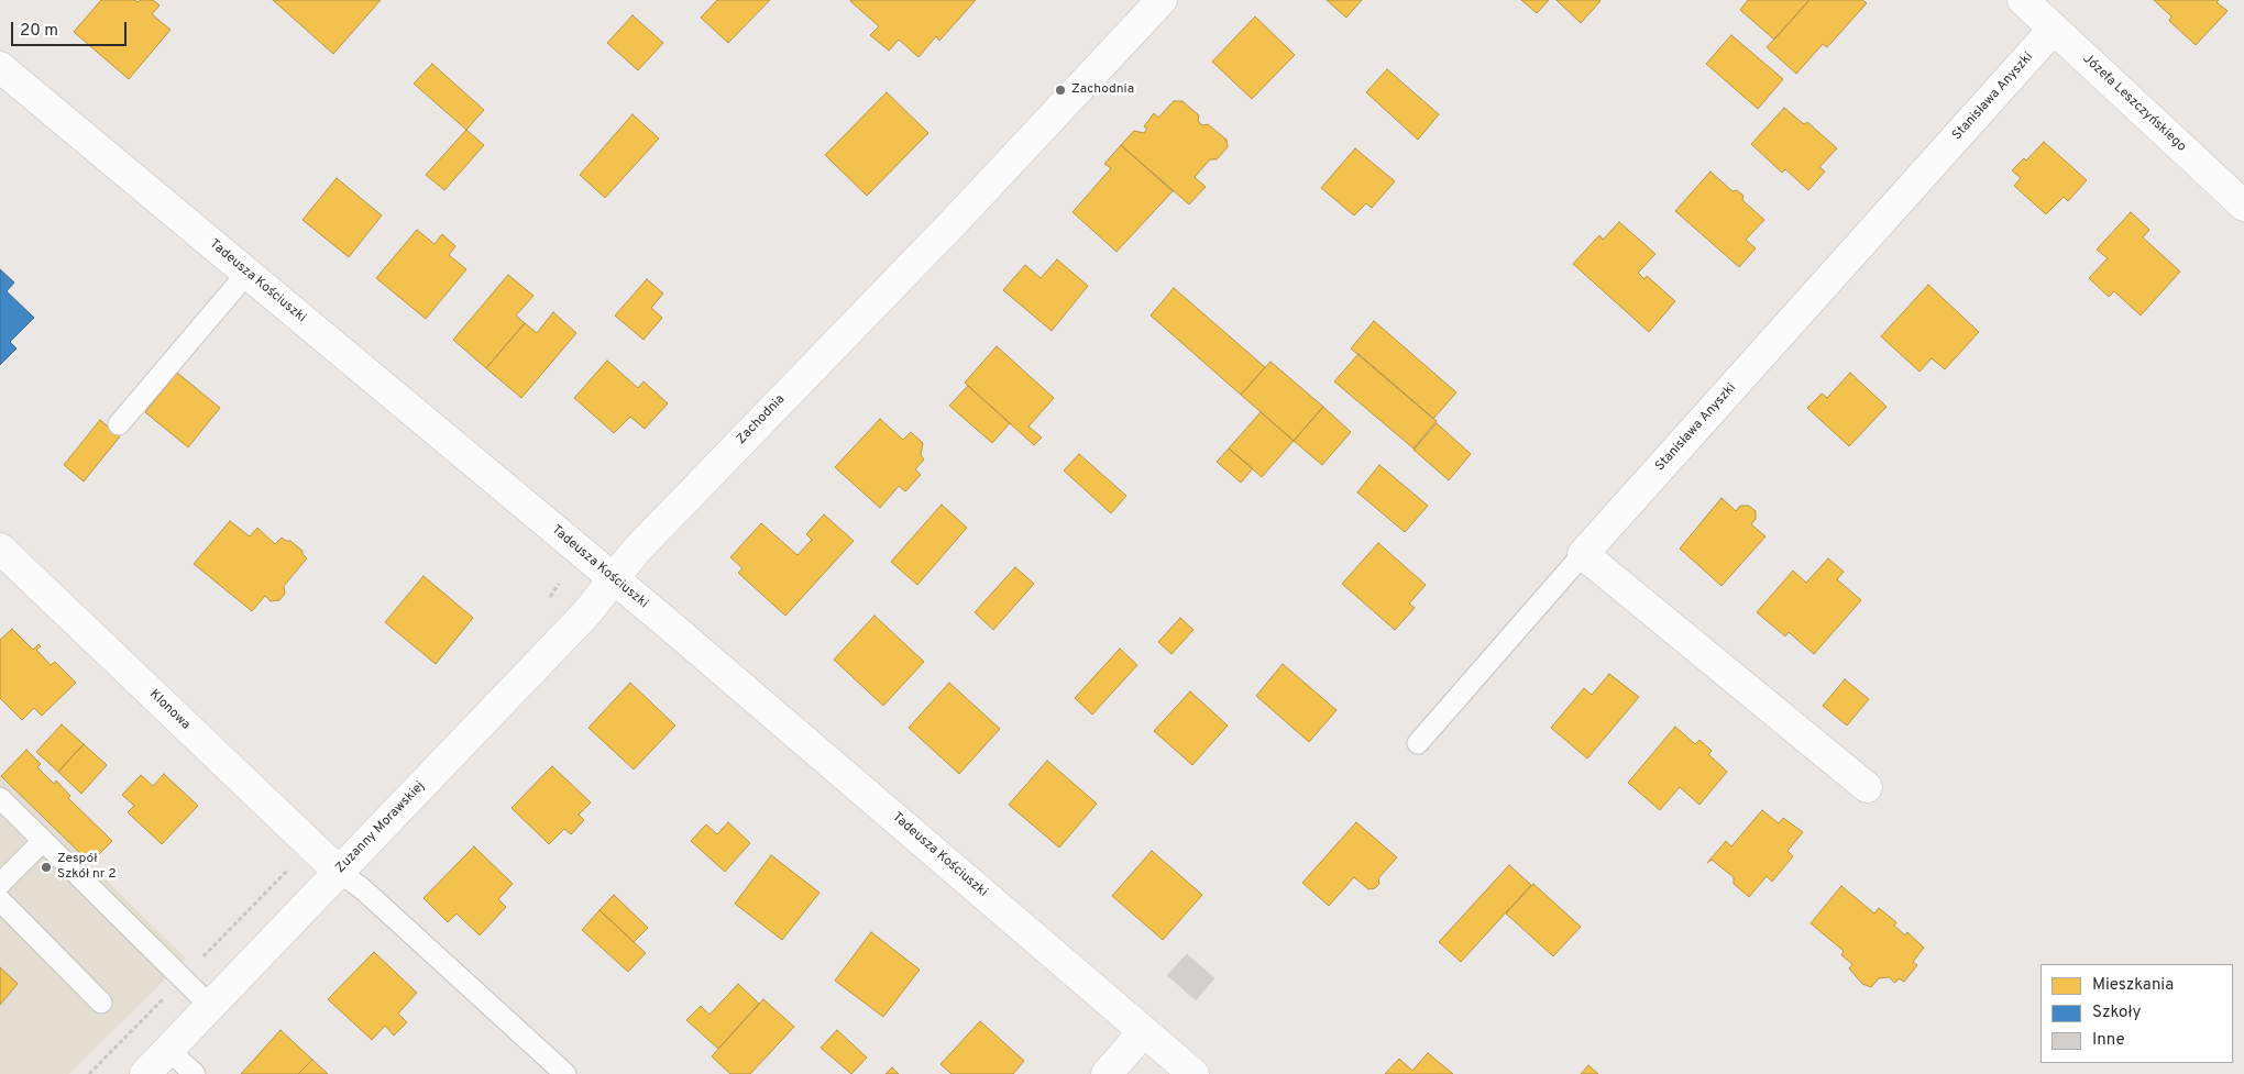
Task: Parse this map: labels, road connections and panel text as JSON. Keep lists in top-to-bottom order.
{
  "streets": {
    "street": [
      "Stanisława Anyszki",
      "Józefa Leszczyńskiego",
      "Tadeusza Kościuszki",
      "Zachodnia",
      "Klonowa",
      "Zuzanny Morawskiej"
    ]
  },
  "crossings": [
    ["Stanisława Anyszki", "Józefa Leszczyńskiego"],
    ["Tadeusza Kościuszki", "Zachodnia"],
    ["Tadeusza Kościuszki", "Zuzanny Morawskiej"],
    ["Zachodnia", "Zuzanny Morawskiej"],
    ["Klonowa", "Zuzanny Morawskiej"]
  ],
  "places": ["Zachodnia", "Zespół Szkół nr 2"],
  "legend": ["Mieszkania", "Szkoły", "Inne"],
  "scale_bar": "20 m"
}
